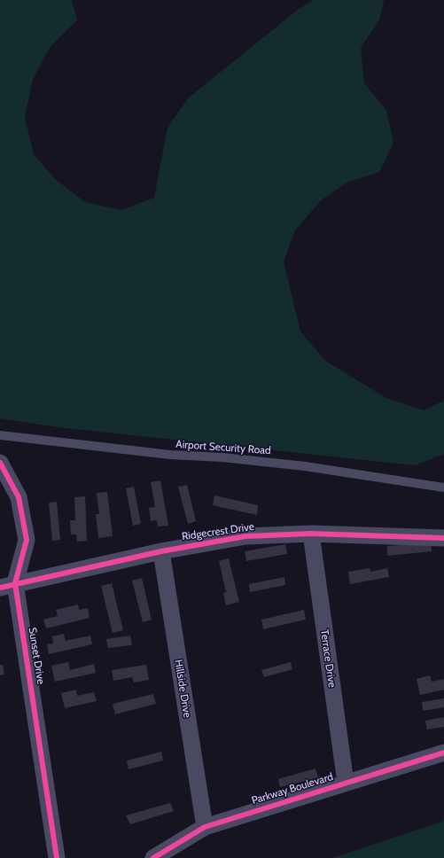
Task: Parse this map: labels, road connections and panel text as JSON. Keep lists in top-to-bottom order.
{
  "streets": {
    "street": [
      "Ridgecrest Drive",
      "Sunset Drive",
      "Terrace Drive",
      "Hillside Drive",
      "Parkway Boulevard"
    ],
    "lane": ["Airport Security Road"]
  },
  "crossings": [
    ["Ridgecrest Drive", "Sunset Drive"],
    ["Ridgecrest Drive", "Terrace Drive"],
    ["Ridgecrest Drive", "Hillside Drive"],
    ["Terrace Drive", "Parkway Boulevard"],
    ["Hillside Drive", "Parkway Boulevard"]
  ]
}
